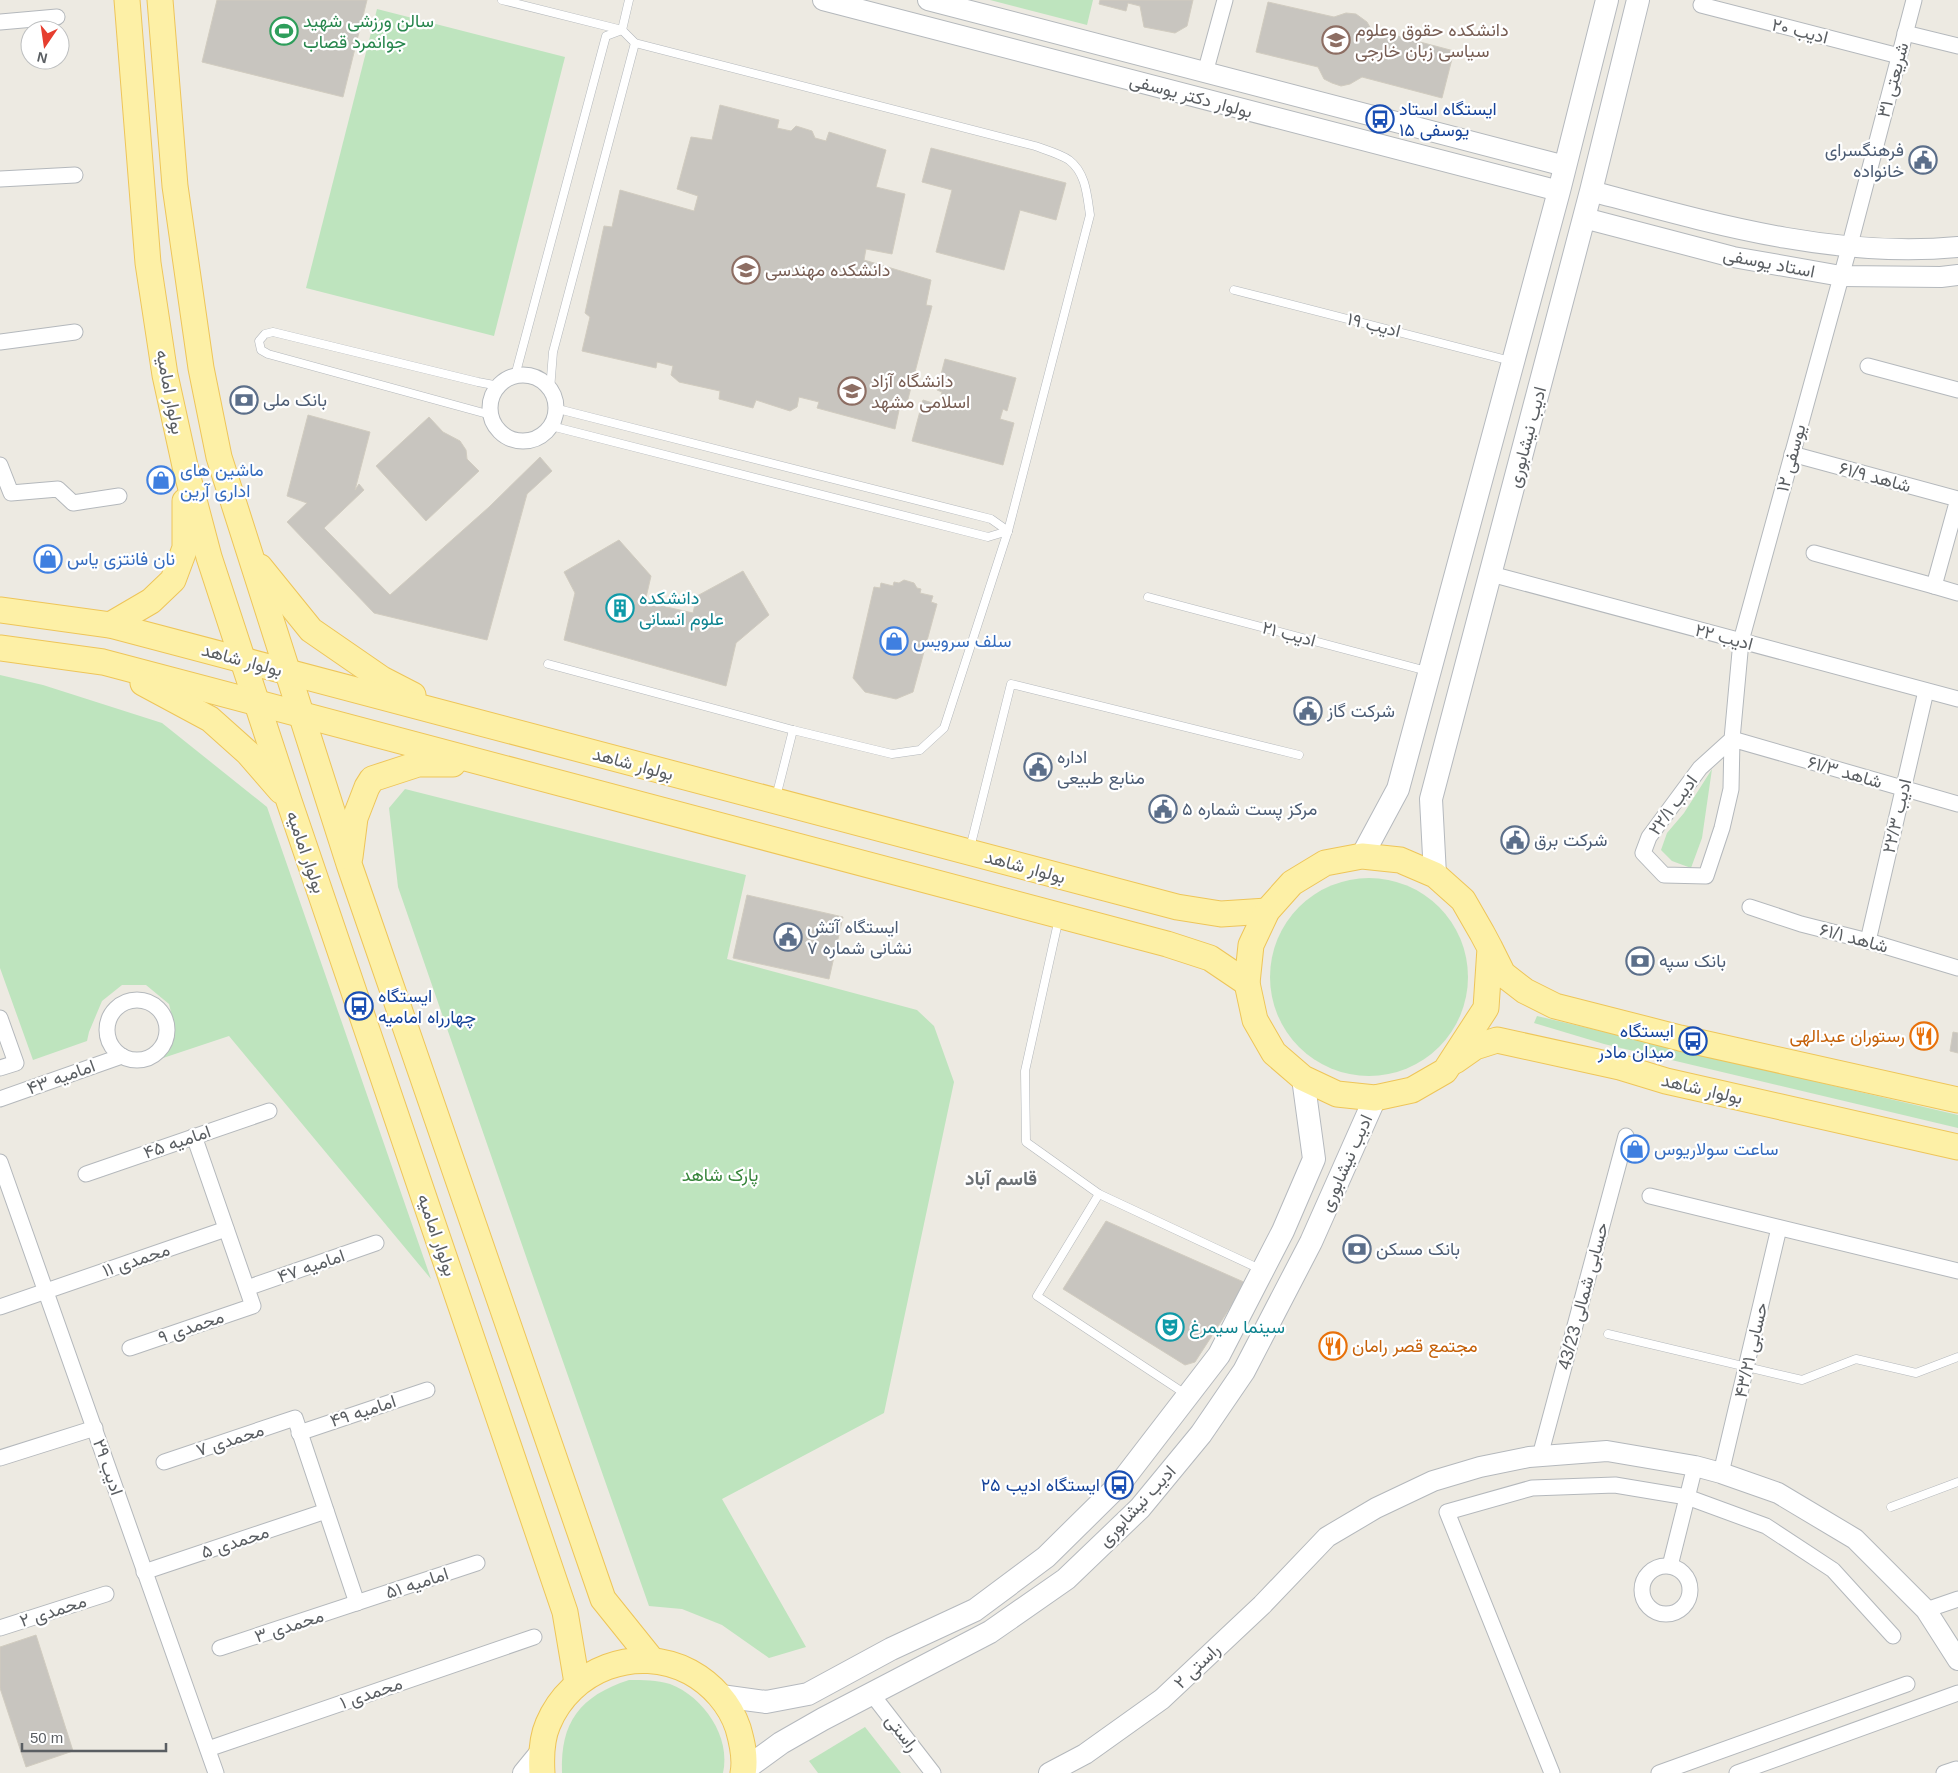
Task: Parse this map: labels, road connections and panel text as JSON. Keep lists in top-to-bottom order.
{
  "streets": {
    "main road": ["بولوار امامیه", "ادیب نیشابوری", "بولوار شاهد"],
    "street": [
      "ادیب ۲۰",
      "شریعتی ۳۱",
      "بولوار دکتر یوسفی",
      "استاد یوسفی",
      "یوسفی ۱۲",
      "شاهد ۶۱/۹",
      "ادیب ۲۲",
      "شاهد ۶۱/۳",
      "ادیب ۲۲/۱",
      "ادیب ۲۲/۳",
      "شاهد ۶۱/۱",
      "امامیه ۴۳",
      "امامیه ۴۵",
      "محمدی ۱۱",
      "امامیه ۴۷",
      "حسابی شمالی 43/23",
      "محمدی ۹",
      "حسابی ۴۳/۲۱",
      "امامیه ۴۹",
      "محمدی ۷",
      "ادیب ۲۹",
      "محمدی ۵",
      "امامیه ۵۱",
      "محمدی ۲",
      "محمدی ۳",
      "راستی ۲",
      "محمدی ۱",
      "راستی"
    ],
    "lane": ["ادیب ۱۹", "ادیب ۲۱"]
  },
  "crossings": [
    ["ادیب ۲۰", "شریعتی ۳۱"],
    ["شریعتی ۳۱", "استاد یوسفی"],
    ["شریعتی ۳۱", "یوسفی ۱۲"],
    ["بولوار دکتر یوسفی", "ادیب نیشابوری"],
    ["استاد یوسفی", "ادیب نیشابوری"],
    ["استاد یوسفی", "یوسفی ۱۲"],
    ["ادیب ۱۹", "ادیب نیشابوری"],
    ["بولوار امامیه", "بولوار شاهد"],
    ["ادیب نیشابوری", "ادیب ۲۱"],
    ["ادیب نیشابوری", "ادیب ۲۲"],
    ["ادیب نیشابوری", "بولوار شاهد"],
    ["ادیب نیشابوری", "راستی"],
    ["یوسفی ۱۲", "شاهد ۶۱/۹"],
    ["یوسفی ۱۲", "ادیب ۲۲"],
    ["یوسفی ۱۲", "ادیب ۲۲/۱"],
    ["ادیب ۲۲", "ادیب ۲۲/۱"],
    ["ادیب ۲۲", "ادیب ۲۲/۳"],
    ["شاهد ۶۱/۳", "ادیب ۲۲/۱"],
    ["شاهد ۶۱/۳", "ادیب ۲۲/۳"],
    ["ادیب ۲۲/۳", "شاهد ۶۱/۱"],
    ["محمدی ۱۱", "ادیب ۲۹"],
    ["امامیه ۴۷", "محمدی ۹"],
    ["حسابی شمالی 43/23", "راستی ۲"],
    ["حسابی ۴۳/۲۱", "راستی ۲"],
    ["امامیه ۴۹", "محمدی ۷"],
    ["ادیب ۲۹", "محمدی ۵"],
    ["ادیب ۲۹", "محمدی ۱"],
    ["امامیه ۵۱", "محمدی ۳"]
  ],
  "districts": ["قاسم آباد"],
  "parks": ["پارک شاهد"],
  "places": {
    "sports": ["سالن ورزشی شهید جوانمرد قصاب"],
    "school or university": ["دانشکده حقوق وعلوم سیاسی زبان خارجی", "دانشکده مهندسی", "دانشگاه آزاد اسلامی مشهد"],
    "bus stop": [
      "ایستگاه استاد یوسفی ۱۵",
      "ایستگاه چهارراه امامیه",
      "ایستگاه میدان مادر",
      "ایستگاه ادیب ۲۵"
    ],
    "public building": [
      "فرهنگسرای خانواده",
      "شرکت گاز",
      "اداره منابع طبیعی",
      "مرکز پست شماره ۵",
      "شرکت برق",
      "ایستگاه آتش نشانی شماره ۷"
    ],
    "bank": ["بانک ملی", "بانک سپه", "بانک مسکن"],
    "shop": [
      "ماشین های اداری آرین",
      "نان فانتزی یاس",
      "سلف سرویس",
      "ساعت سولاریوس"
    ],
    "building": ["دانشکده علوم انسانی"],
    "restaurant": ["رستوران عبدالهی", "مجتمع قصر رامان"],
    "theatre": ["سینما سیمرغ"]
  },
  "scale_bar": "50 m",
  "north": "bottom"
}
